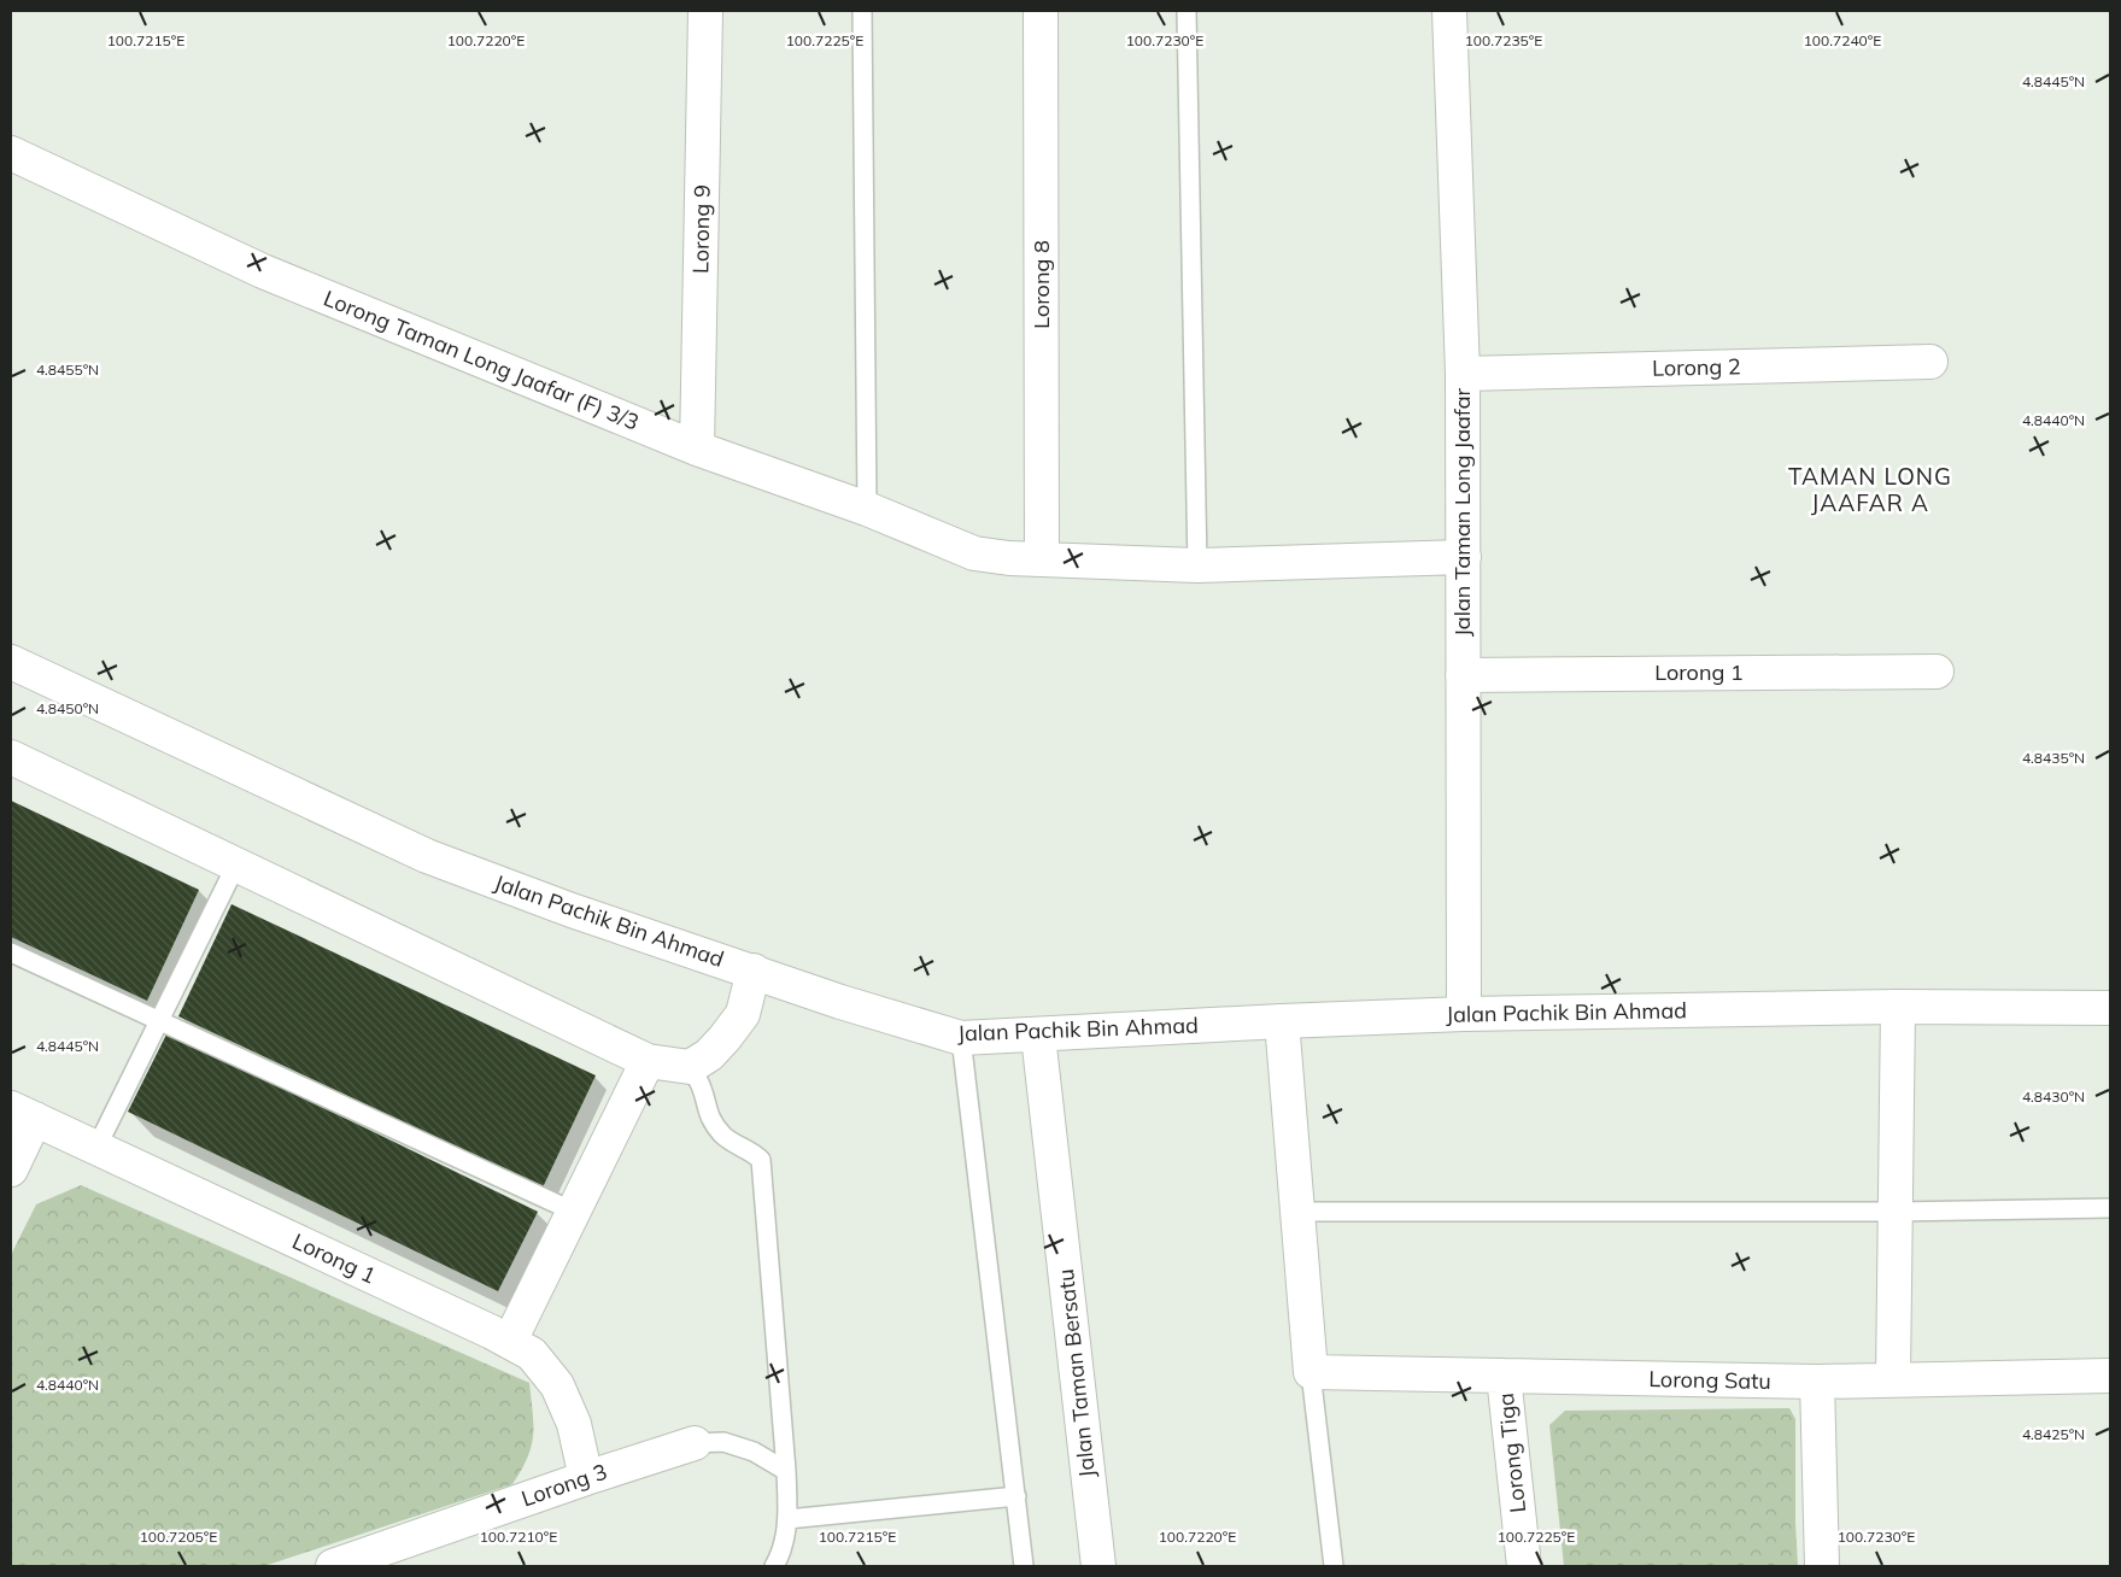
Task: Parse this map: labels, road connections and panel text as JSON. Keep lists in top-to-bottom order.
{
  "streets": {
    "street": [
      "Lorong 9",
      "Lorong 8",
      "Lorong Taman Long Jaafar (F) 3/3",
      "Lorong 2",
      "Jalan Taman Long Jaafar",
      "Lorong 1",
      "Jalan Pachik Bin Ahmad",
      "Jalan Taman Bersatu",
      "Lorong Satu",
      "Lorong Tiga",
      "Lorong 3"
    ]
  },
  "crossings": [
    ["Lorong 9", "Lorong Taman Long Jaafar (F) 3/3"],
    ["Lorong 8", "Lorong Taman Long Jaafar (F) 3/3"],
    ["Lorong Taman Long Jaafar (F) 3/3", "Jalan Taman Long Jaafar"],
    ["Lorong 2", "Jalan Taman Long Jaafar"],
    ["Jalan Taman Long Jaafar", "Lorong 1"],
    ["Jalan Taman Long Jaafar", "Jalan Pachik Bin Ahmad"],
    ["Lorong 1", "Lorong 3"],
    ["Jalan Pachik Bin Ahmad", "Jalan Taman Bersatu"],
    ["Lorong Satu", "Lorong Tiga"]
  ],
  "districts": ["TAMAN LONG JAAFAR A"],
  "coordinates": [
    "100.7215°E",
    "100.7220°E",
    "100.7225°E",
    "100.7230°E",
    "100.7235°E",
    "100.7240°E",
    "4.8445°N",
    "4.8455°N",
    "4.8440°N",
    "4.8450°N",
    "4.8435°N",
    "4.8430°N",
    "4.8425°N",
    "100.7205°E",
    "100.7210°E"
  ]
}
